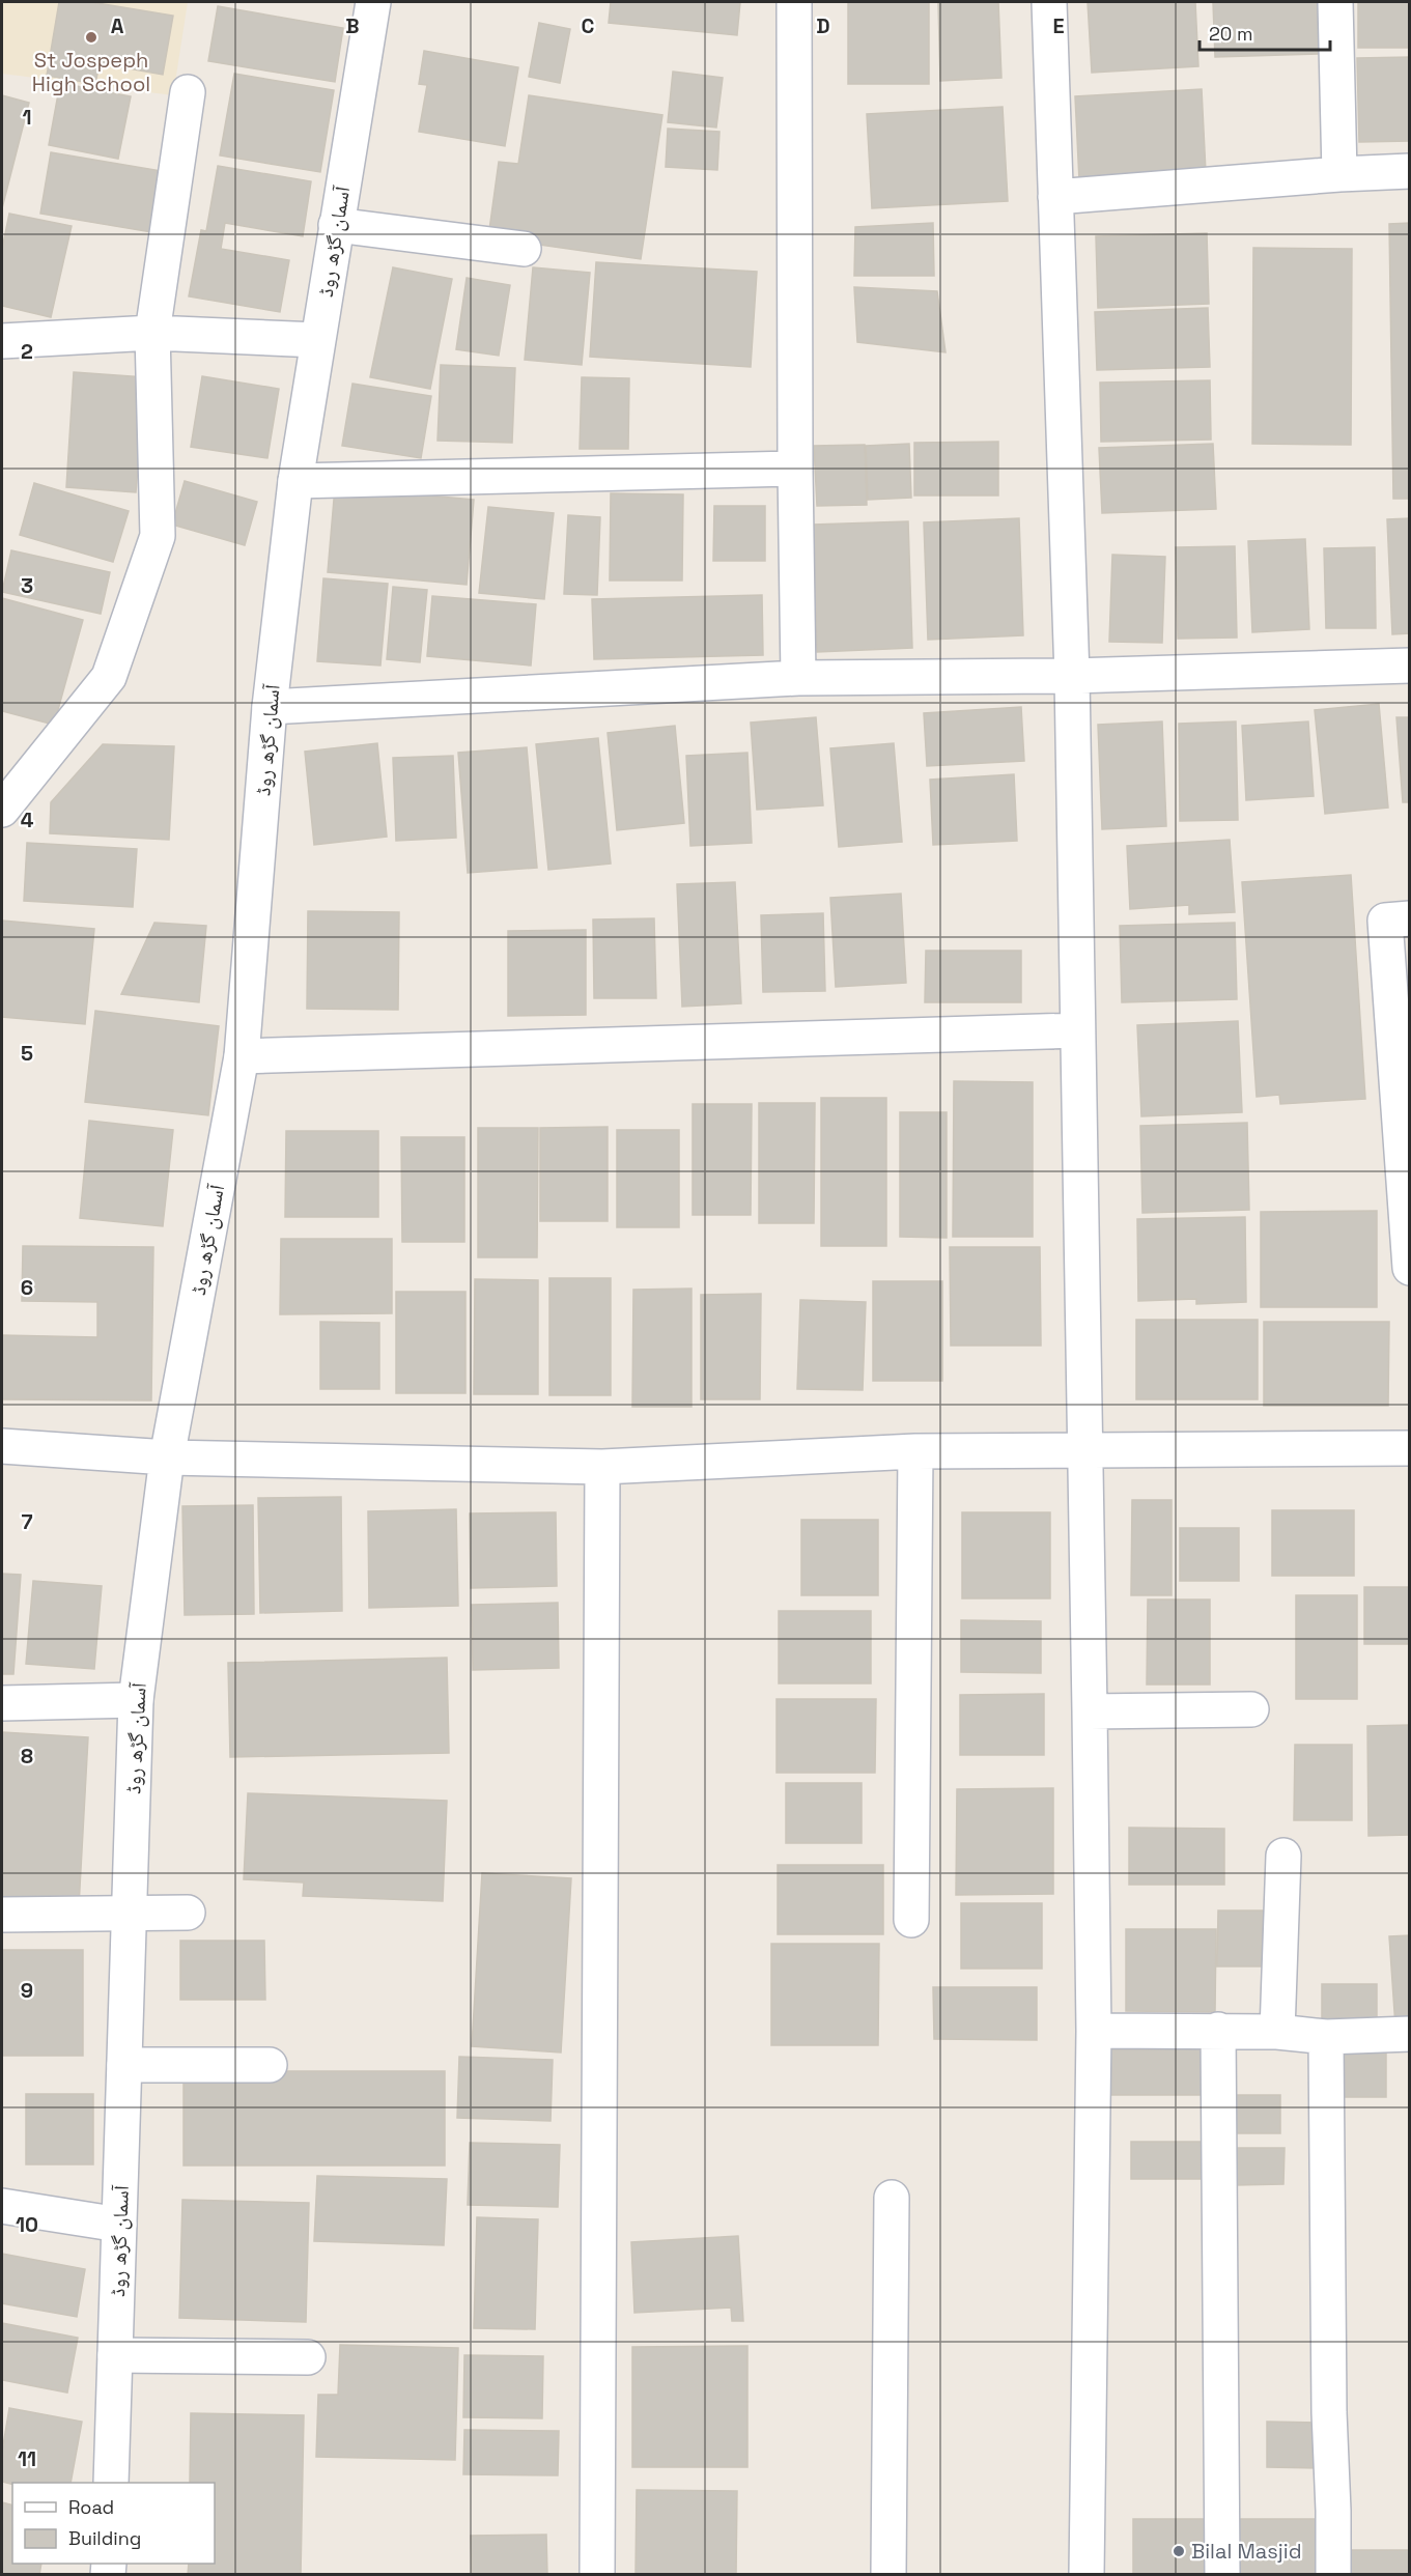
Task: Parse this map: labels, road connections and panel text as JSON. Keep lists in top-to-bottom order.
{
  "streets": {
    "street": ["آسمان گڑھ روڈ"]
  },
  "places": ["St Jospeph High School", "Bilal Masjid"],
  "legend": ["Road", "Building"],
  "scale_bar": "20 m",
  "grid": {
    "columns": [
      "A",
      "B",
      "C",
      "D",
      "E"
    ],
    "rows": [
      "1",
      "2",
      "3",
      "4",
      "5",
      "6",
      "7",
      "8",
      "9",
      "10",
      "11"
    ]
  }
}
